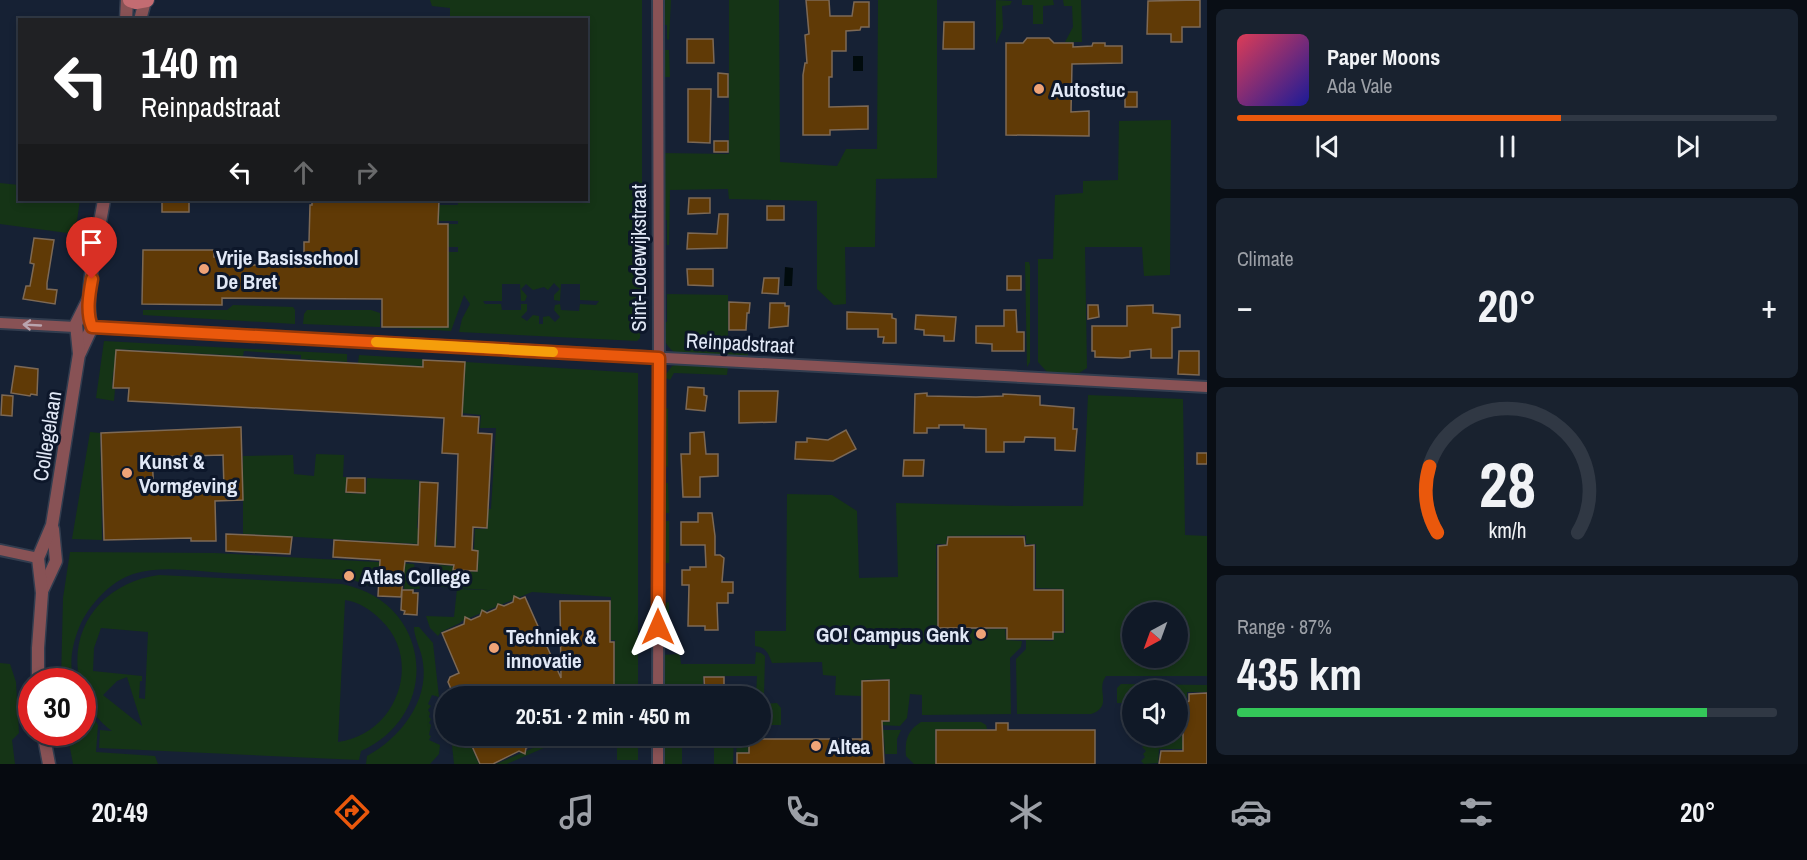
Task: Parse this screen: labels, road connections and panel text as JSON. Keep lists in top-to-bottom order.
{
  "streets": {
    "street": ["Sint-Lodewijkstraat", "Reinpadstraat", "Collegelaan"]
  },
  "crossings": [
    ["Sint-Lodewijkstraat", "Reinpadstraat"],
    ["Reinpadstraat", "Collegelaan"]
  ],
  "places": [
    "Autostuc",
    "Vrije Basisschool De Bret",
    "Kunst & Vormgeving",
    "Atlas College",
    "GO! Campus Genk",
    "Techniek & innovatie",
    "Altea"
  ],
  "north": "bottom left",
  "page": {
    "turn": ["140 m", "Reinpadstraat"],
    "song": ["Paper Moons", "Ada Vale"],
    "tile": [
      "Climate",
      ["Range · 87%", "435 km"]
    ],
    "heat": ["−", "20°", "+"],
    "limit": "30",
    "trip": "20:51 · 2 min · 450 m",
    "tabs": ["20:49", "20°"],
    "gauge": ["28", "km/h"]
  }
}
